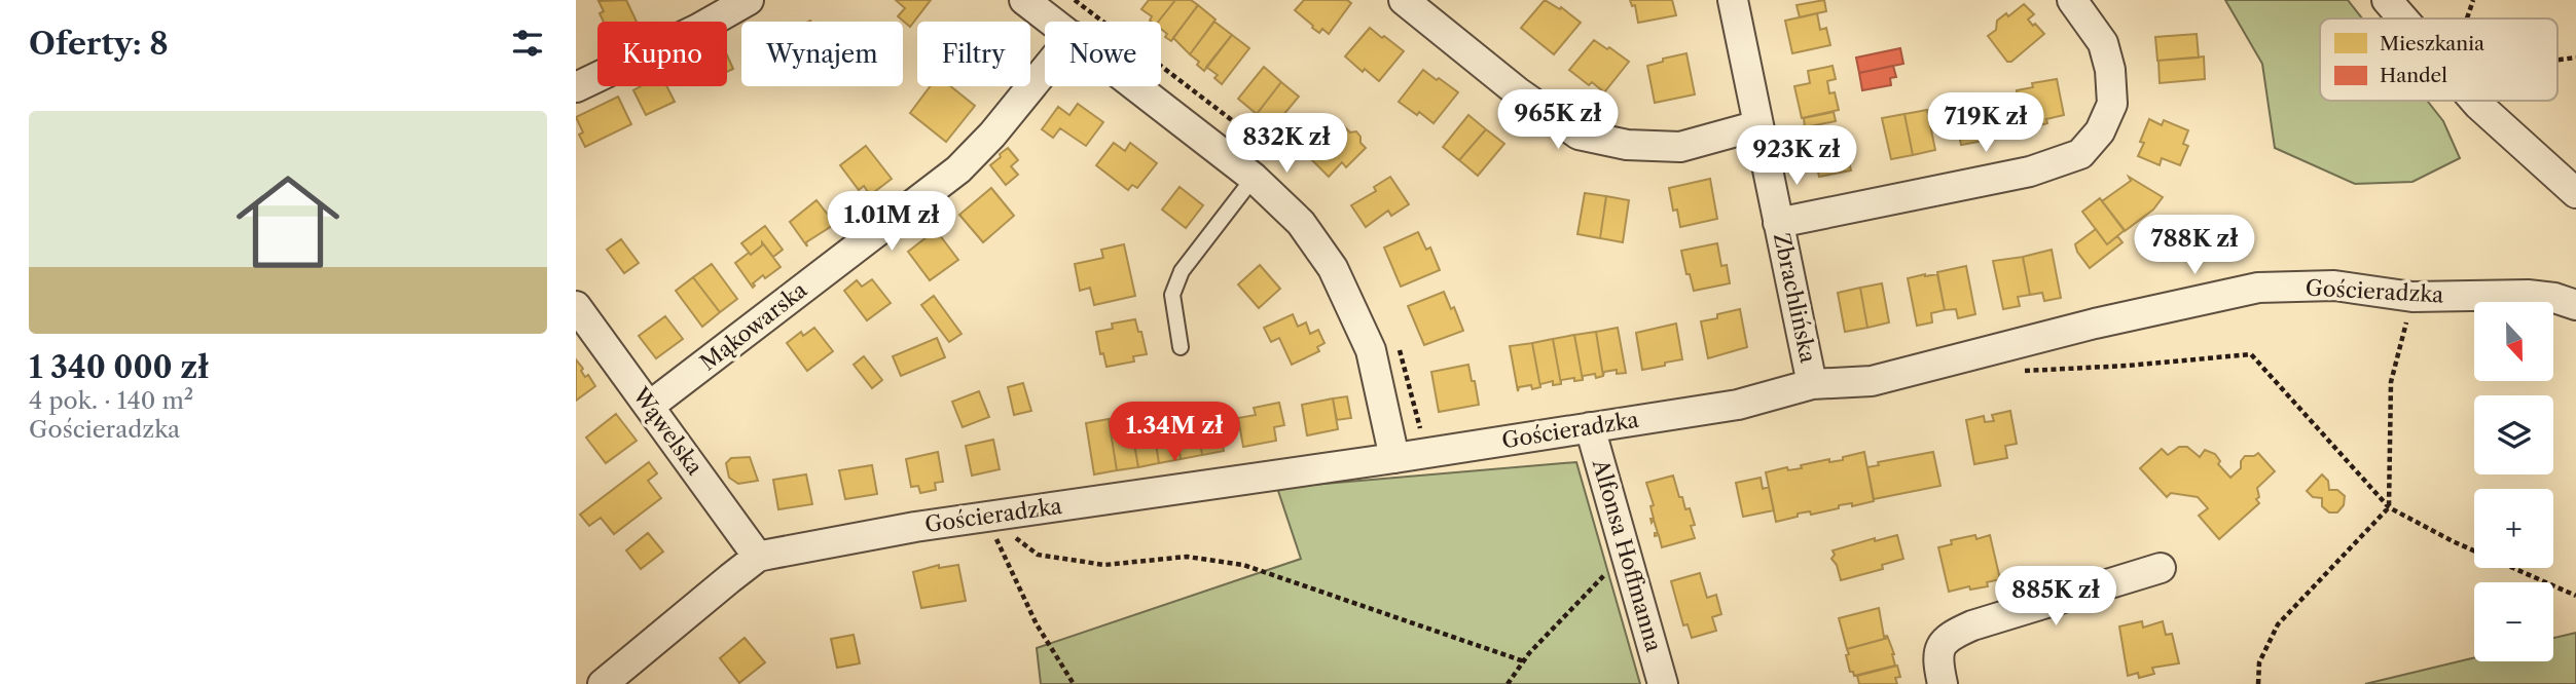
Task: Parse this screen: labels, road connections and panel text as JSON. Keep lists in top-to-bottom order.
{
  "streets": {
    "street": [
      "Gościeradzka",
      "Zbrachlińska",
      "Mąkowarska",
      "Wąwelska",
      "Alfonsa Hoffmanna"
    ]
  },
  "crossings": [
    ["Gościeradzka", "Zbrachlińska"],
    ["Gościeradzka", "Wąwelska"],
    ["Gościeradzka", "Alfonsa Hoffmanna"],
    ["Mąkowarska", "Wąwelska"]
  ],
  "legend": ["Mieszkania", "Handel"],
  "north": "bottom",
  "page": {
    "heading": "Oferty: 8",
    "chip": [
      "Kupno",
      "Wynajem",
      "Filtry",
      "Nowe"
    ],
    "list": [
      {
        "name": "1 340 000 zł",
        "note": "4 pok. · 140 m² · Gościeradzka"
      }
    ],
    "price": [
      "965K zł",
      "719K zł",
      "832K zł",
      "923K zł",
      "1.01M zł",
      "788K zł",
      "1.34M zł",
      "885K zł"
    ],
    "map_buttons": ["+", "−"]
  }
}
